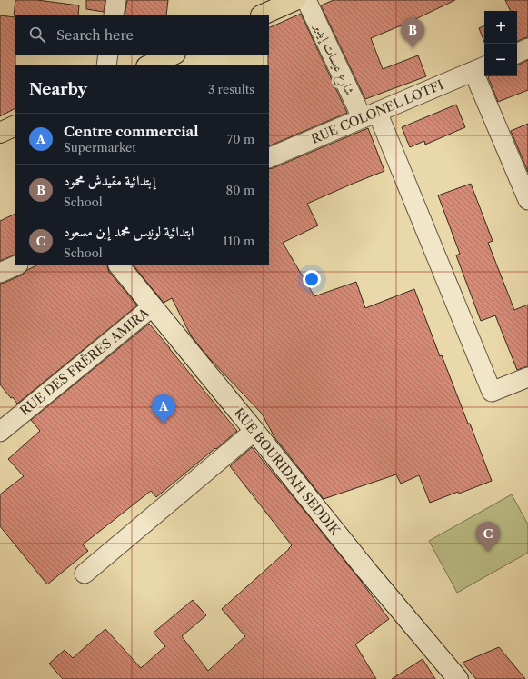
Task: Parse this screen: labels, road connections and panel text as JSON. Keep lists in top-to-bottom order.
{
  "streets": {
    "main road": ["RUE BOURIDAH SEDDIK"],
    "street": ["شارع عيسات إيدير", "RUE COLONEL LOTFI", "RUE DES FRÈRES AMIRA"]
  },
  "crossings": [
    ["شارع عيسات إيدير", "RUE COLONEL LOTFI"],
    ["RUE DES FRÈRES AMIRA", "RUE BOURIDAH SEDDIK"]
  ],
  "page": {
    "map_buttons": ["+", "−"],
    "search": "Search here",
    "pins": ["B", "A", "C"],
    "heading": ["Nearby", "3 results"],
    "list": [
      {
        "mark": "A",
        "name": "Centre commercial",
        "note": "Supermarket",
        "value": "70 m"
      },
      {
        "mark": "B",
        "name": "إبتدائية مقيدش محمود",
        "note": "School",
        "value": "80 m"
      },
      {
        "mark": "C",
        "name": "ابتدائية لونيس محمد إبن مسعود",
        "note": "School",
        "value": "110 m"
      }
    ]
  }
}
